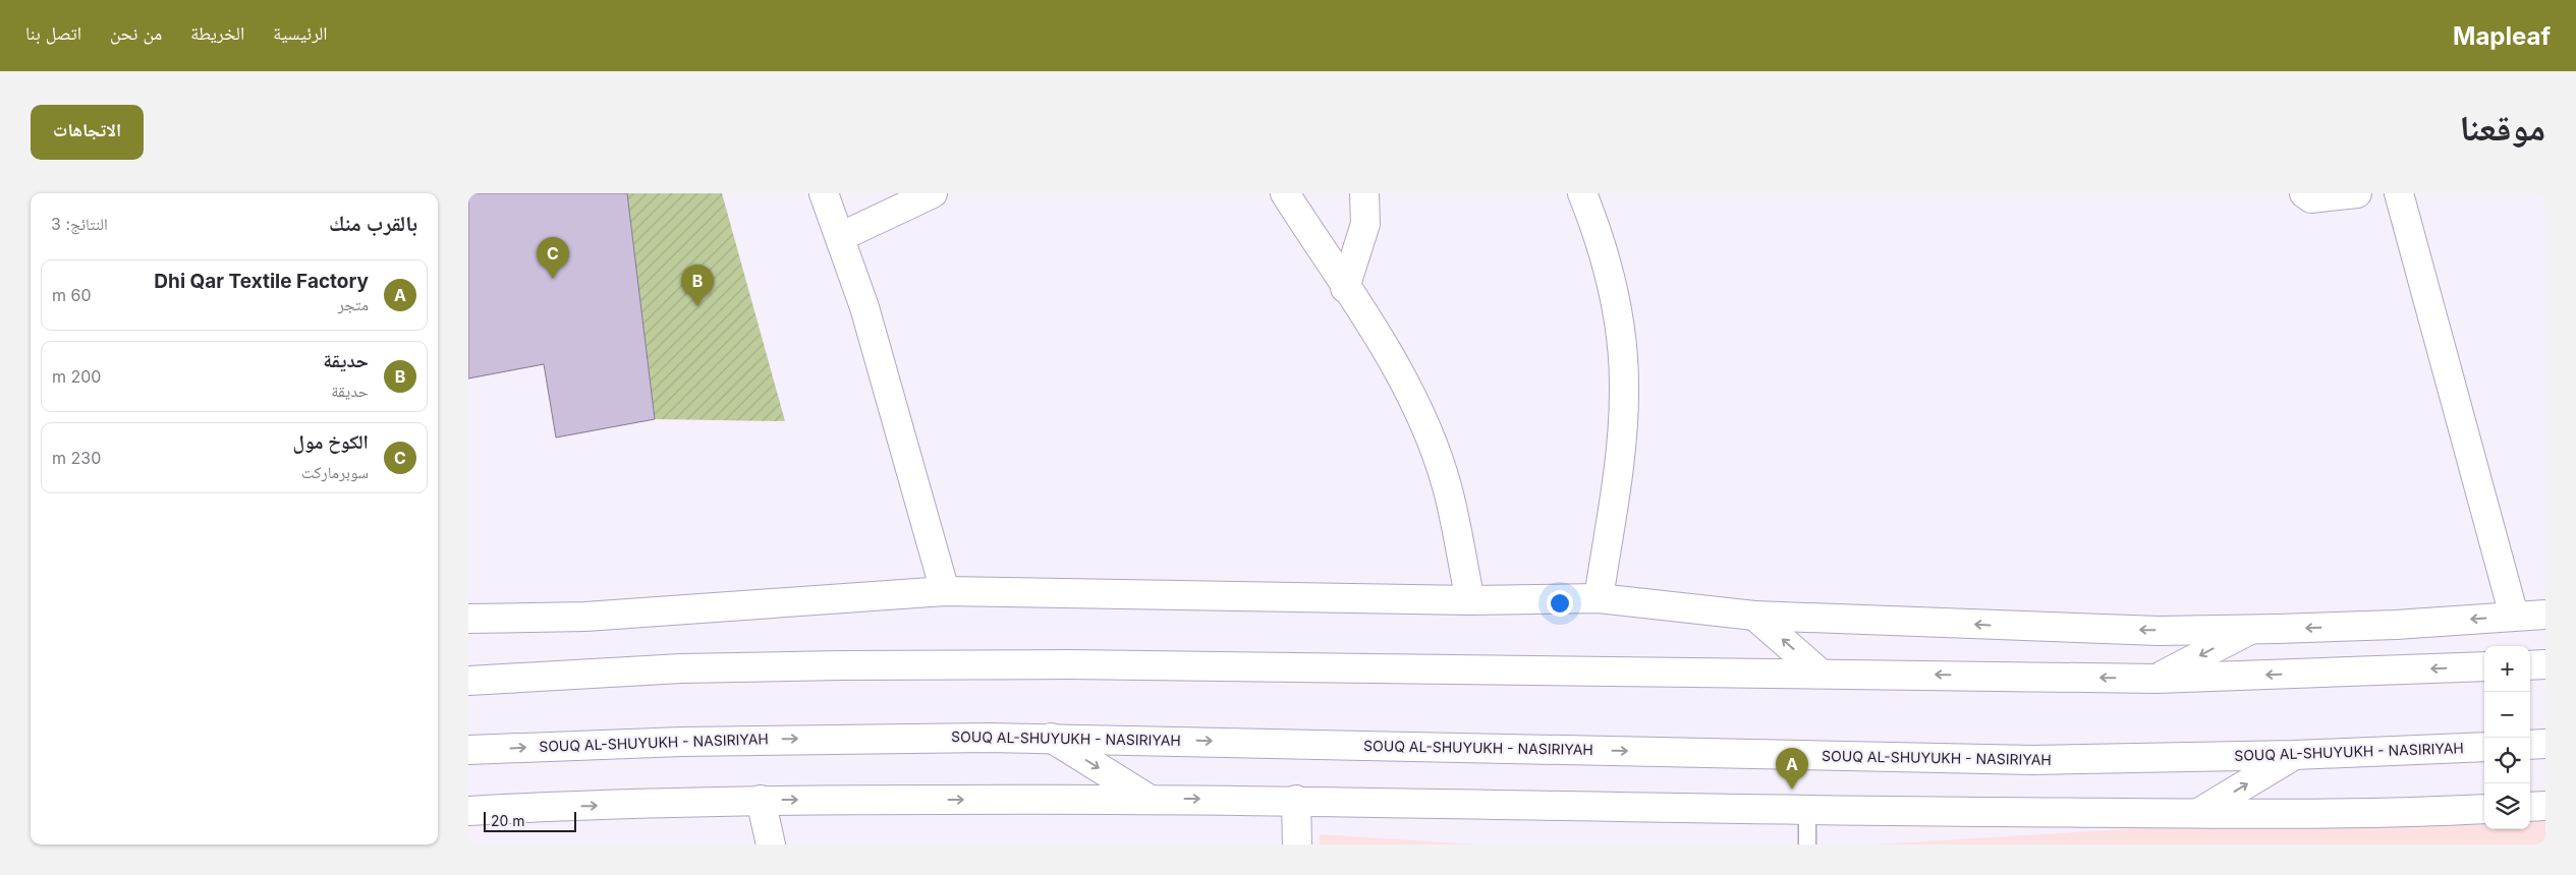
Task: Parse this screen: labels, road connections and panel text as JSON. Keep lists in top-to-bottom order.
{
  "streets": {
    "main road": ["SOUQ AL-SHUYUKH - NASIRIYAH"]
  },
  "scale_bar": "20 m",
  "page": {
    "header": "Mapleaf",
    "nav": [
      "الرئيسية",
      "الخريطة",
      "من نحن",
      "اتصل بنا"
    ],
    "title": "موقعنا",
    "buttons": "الاتجاهات",
    "heading": ["بالقرب منك", "النتائج: 3"],
    "pins": ["C", "B", "A"],
    "list": [
      {
        "mark": "A",
        "name": "Dhi Qar Textile Factory",
        "note": "متجر",
        "value": "60 m"
      },
      {
        "mark": "B",
        "name": "حديقة",
        "note": "حديقة",
        "value": "200 m"
      },
      {
        "mark": "C",
        "name": "الكوخ مول",
        "note": "سوبرماركت",
        "value": "230 m"
      }
    ],
    "map_buttons": ["+", "−"],
    "scale": "20 m"
  }
}
